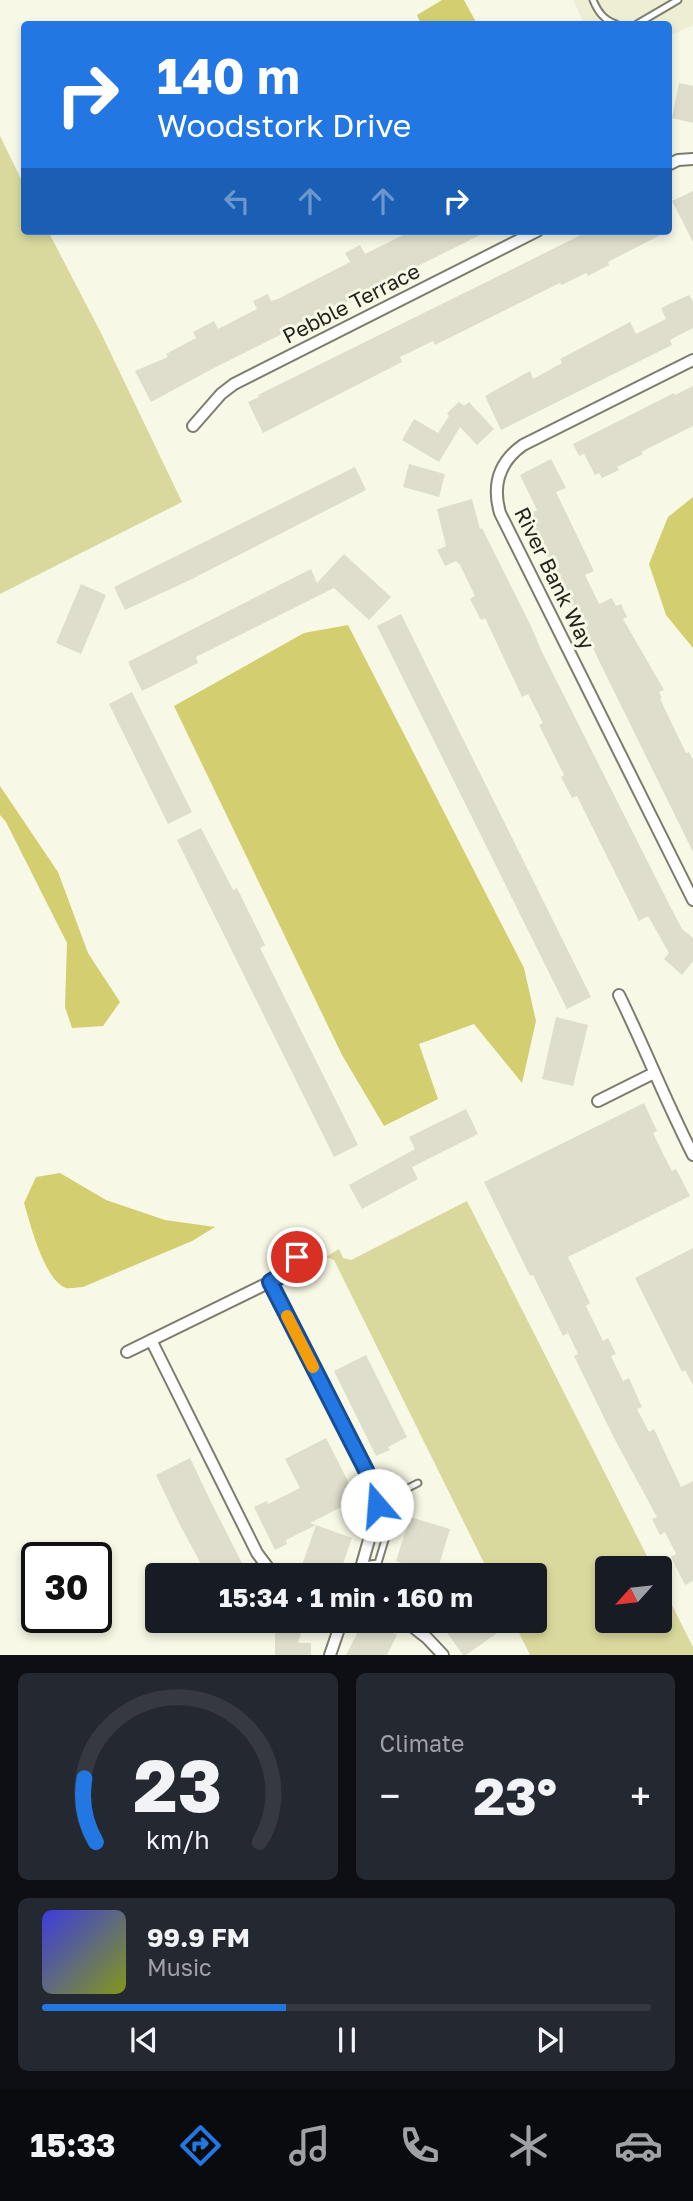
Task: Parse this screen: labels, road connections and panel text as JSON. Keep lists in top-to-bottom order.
{
  "streets": {
    "street": ["Pebble Terrace", "River Bank Way"]
  },
  "north": "bottom left",
  "page": {
    "turn": ["140 m", "Woodstork Drive"],
    "limit": "30",
    "trip": "15:34 · 1 min · 160 m",
    "tile": "Climate",
    "heat": ["−", "23°", "+"],
    "song": ["99.9 FM", "Music"],
    "tabs": "15:33",
    "gauge": ["23", "km/h"]
  }
}
